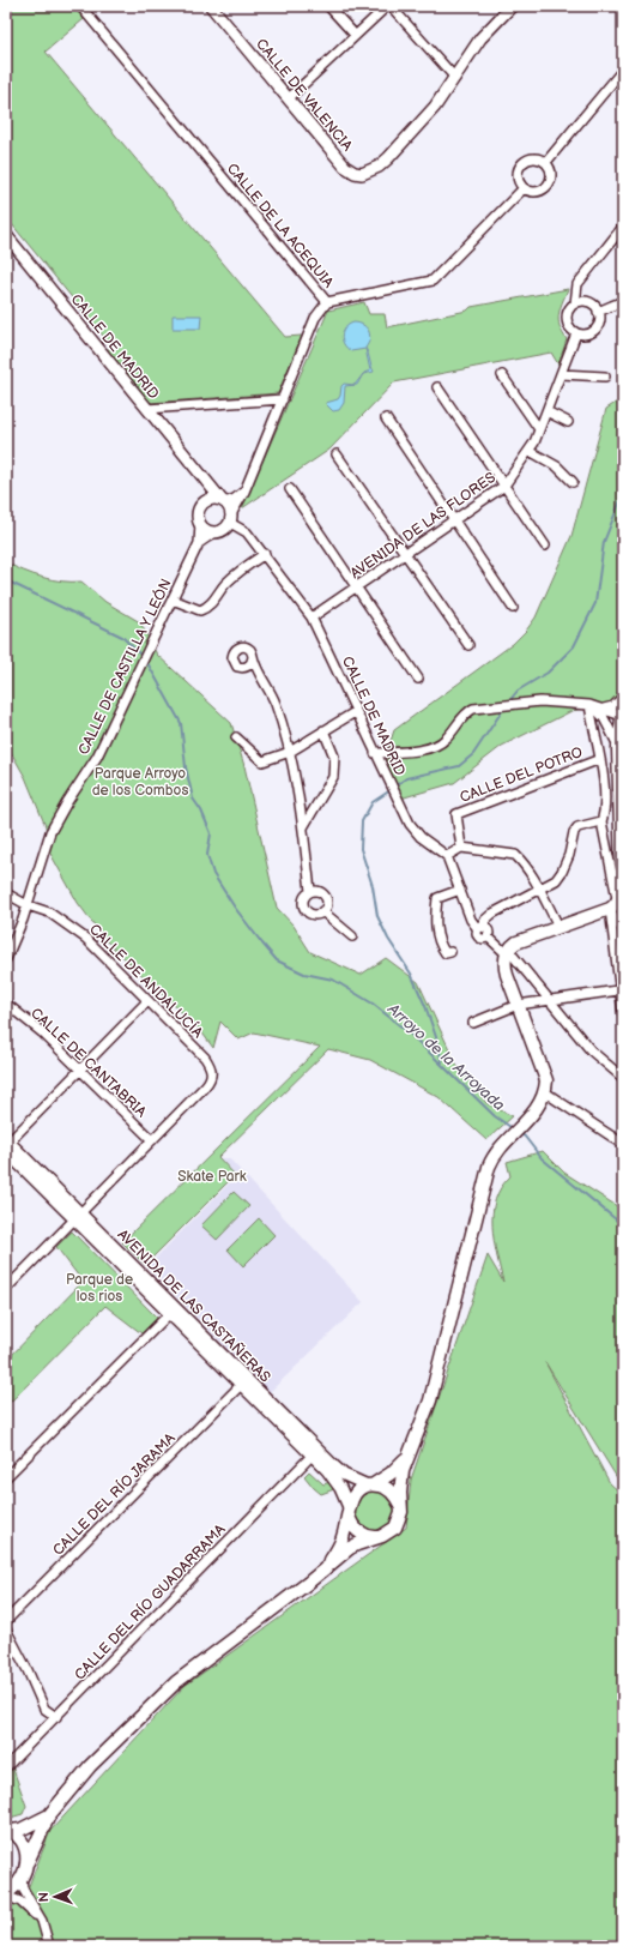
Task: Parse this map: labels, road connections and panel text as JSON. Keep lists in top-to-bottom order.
{
  "streets": {
    "street": [
      "CALLE DE VALENCIA",
      "CALLE DE LA ACEQUIA",
      "CALLE DE MADRID",
      "AVENIDA DE LAS FLORES",
      "CALLE DE CASTILLA Y LEÓN",
      "CALLE DEL POTRO",
      "CALLE DE ANDALUCÍA",
      "CALLE DE CANTABRIA",
      "AVENIDA DE LAS CASTAÑERAS",
      "CALLE DEL RÍO JARAMA",
      "CALLE DEL RÍO GUADARRAMA"
    ]
  },
  "crossings": [
    ["CALLE DE LA ACEQUIA", "CALLE DE MADRID"],
    ["CALLE DE LA ACEQUIA", "CALLE DE CASTILLA Y LEÓN"],
    ["CALLE DE MADRID", "AVENIDA DE LAS FLORES"],
    ["CALLE DE MADRID", "CALLE DE CASTILLA Y LEÓN"],
    ["CALLE DE CASTILLA Y LEÓN", "CALLE DE ANDALUCÍA"],
    ["CALLE DE ANDALUCÍA", "CALLE DE CANTABRIA"],
    ["AVENIDA DE LAS CASTAÑERAS", "CALLE DEL RÍO JARAMA"],
    ["AVENIDA DE LAS CASTAÑERAS", "CALLE DEL RÍO GUADARRAMA"]
  ],
  "water": ["Arroyo de la Arroyada"],
  "parks": ["Parque Arroyo de los Combos", "Skate Park", "Parque de los rios"],
  "north": "left"
}
